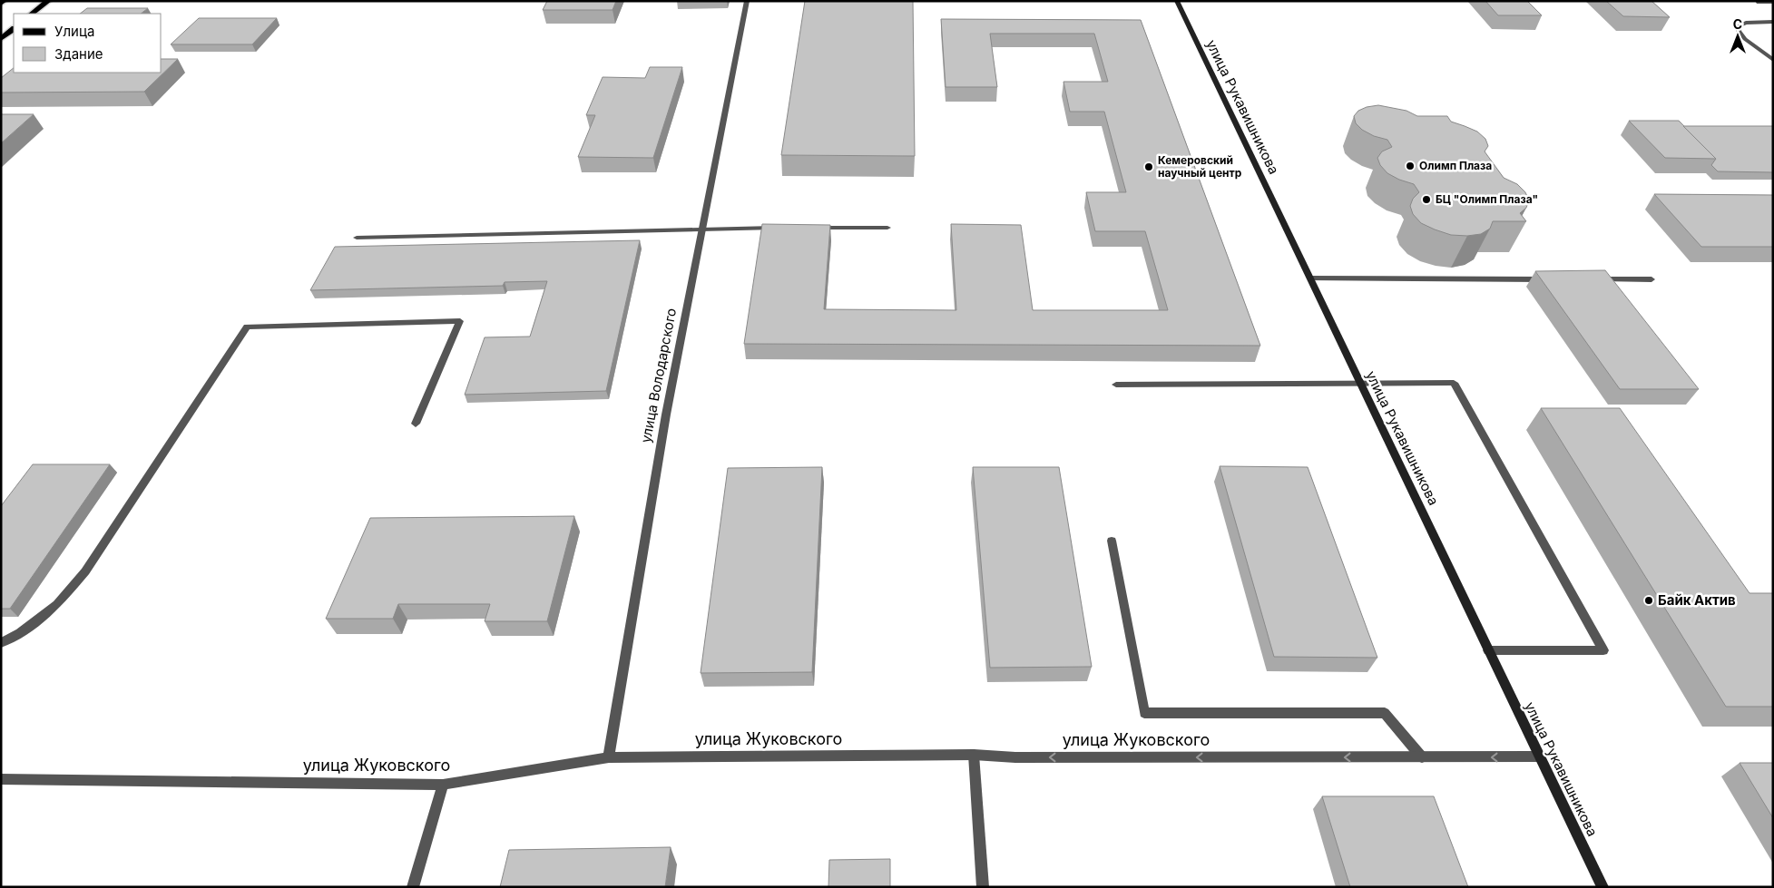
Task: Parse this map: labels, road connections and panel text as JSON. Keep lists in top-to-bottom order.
{
  "streets": {
    "street": ["улица Рукавишникова", "улица Володарского", "улица Жуковского"]
  },
  "crossings": [
    ["улица Рукавишникова", "улица Жуковского"],
    ["улица Володарского", "улица Жуковского"]
  ],
  "one_way": ["улица Жуковского"],
  "places": [
    "Олимп Плаза",
    "Кемеровский научный центр",
    "БЦ \"Олимп Плаза\"",
    "Байк Актив"
  ],
  "legend": ["Улица", "Здание"],
  "north": "top"
}
